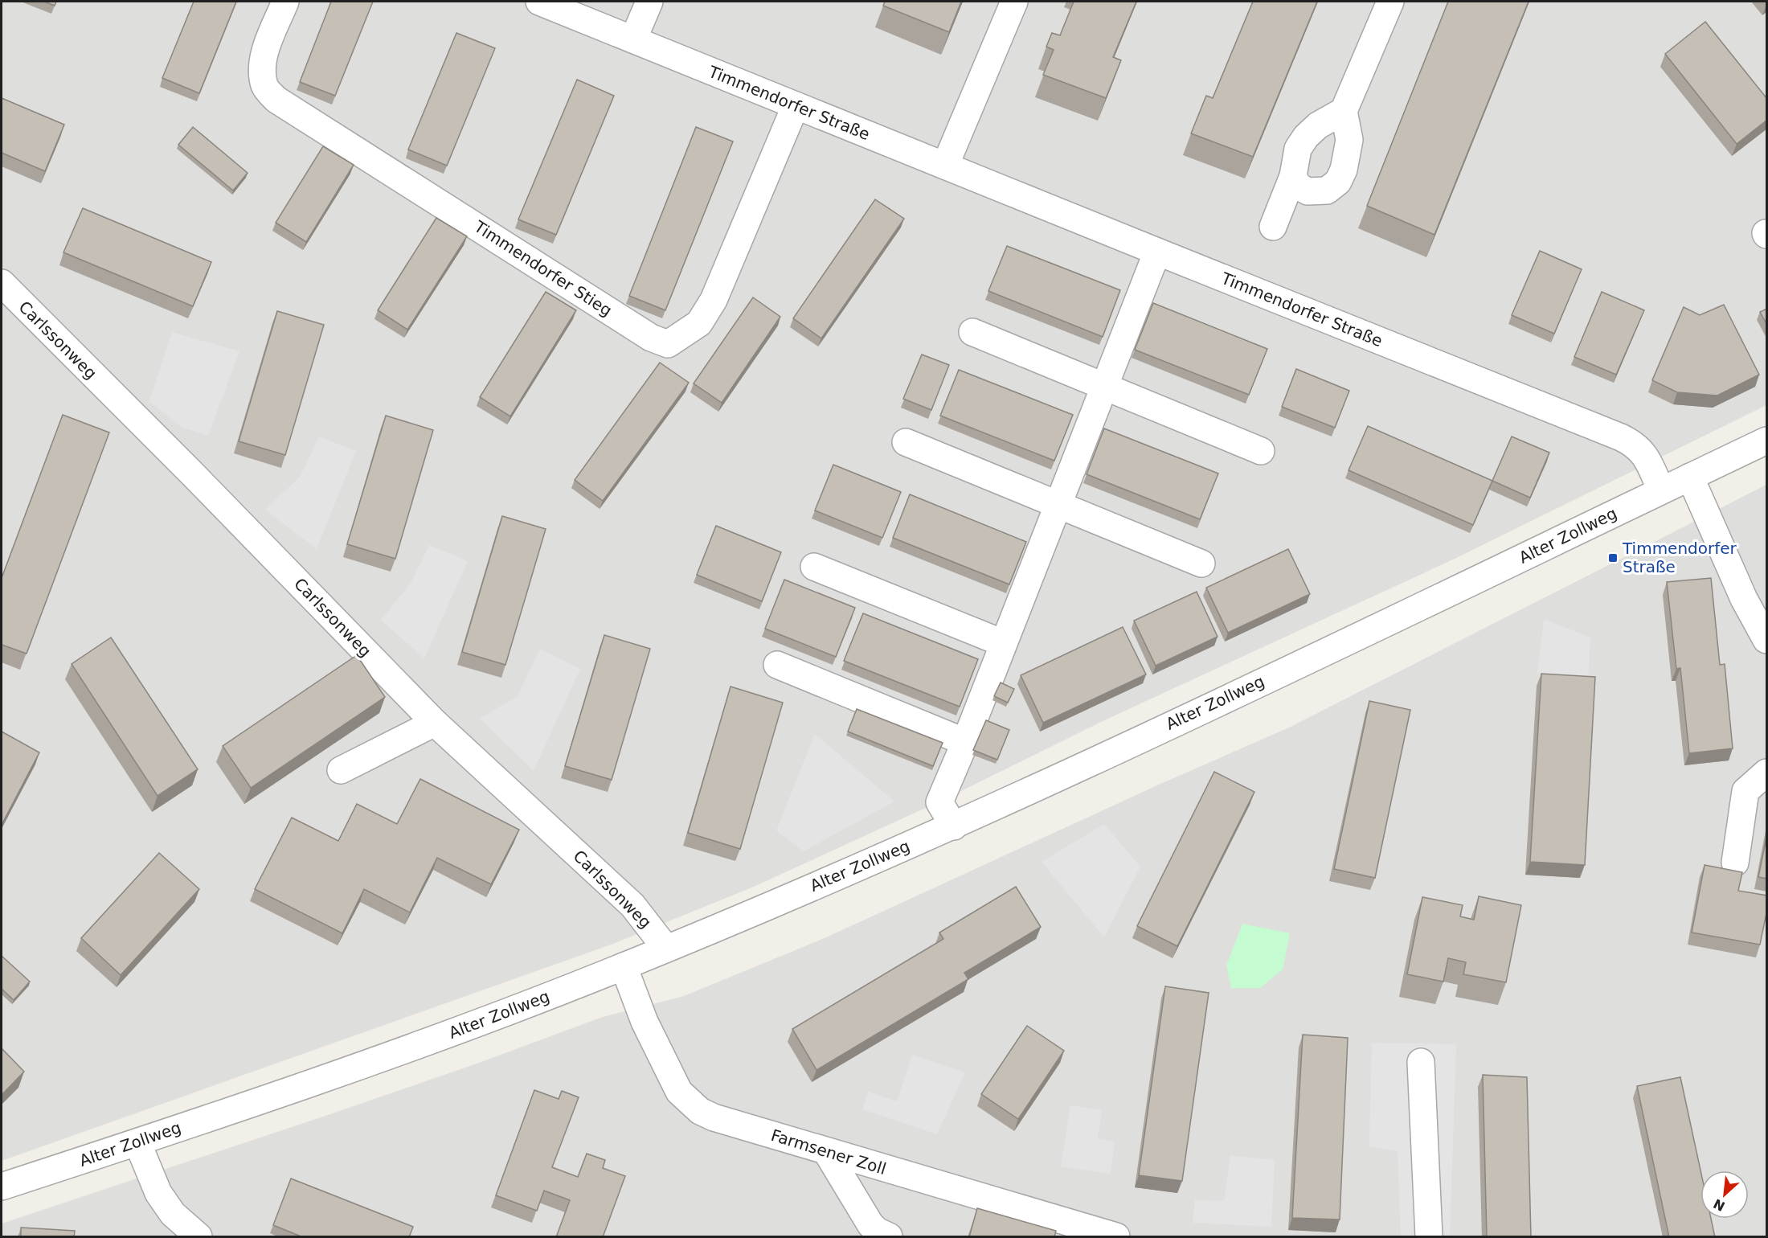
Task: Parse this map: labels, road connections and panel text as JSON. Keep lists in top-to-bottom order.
{
  "streets": {
    "street": [
      "Timmendorfer Straße",
      "Timmendorfer Stieg",
      "Carlssonweg",
      "Alter Zollweg",
      "Farmsener Zoll"
    ]
  },
  "crossings": [
    ["Timmendorfer Straße", "Timmendorfer Stieg"],
    ["Timmendorfer Straße", "Alter Zollweg"],
    ["Carlssonweg", "Alter Zollweg"],
    ["Alter Zollweg", "Farmsener Zoll"]
  ],
  "places": {
    "transit": ["Timmendorfer Straße"]
  },
  "north": "bottom left"
}
